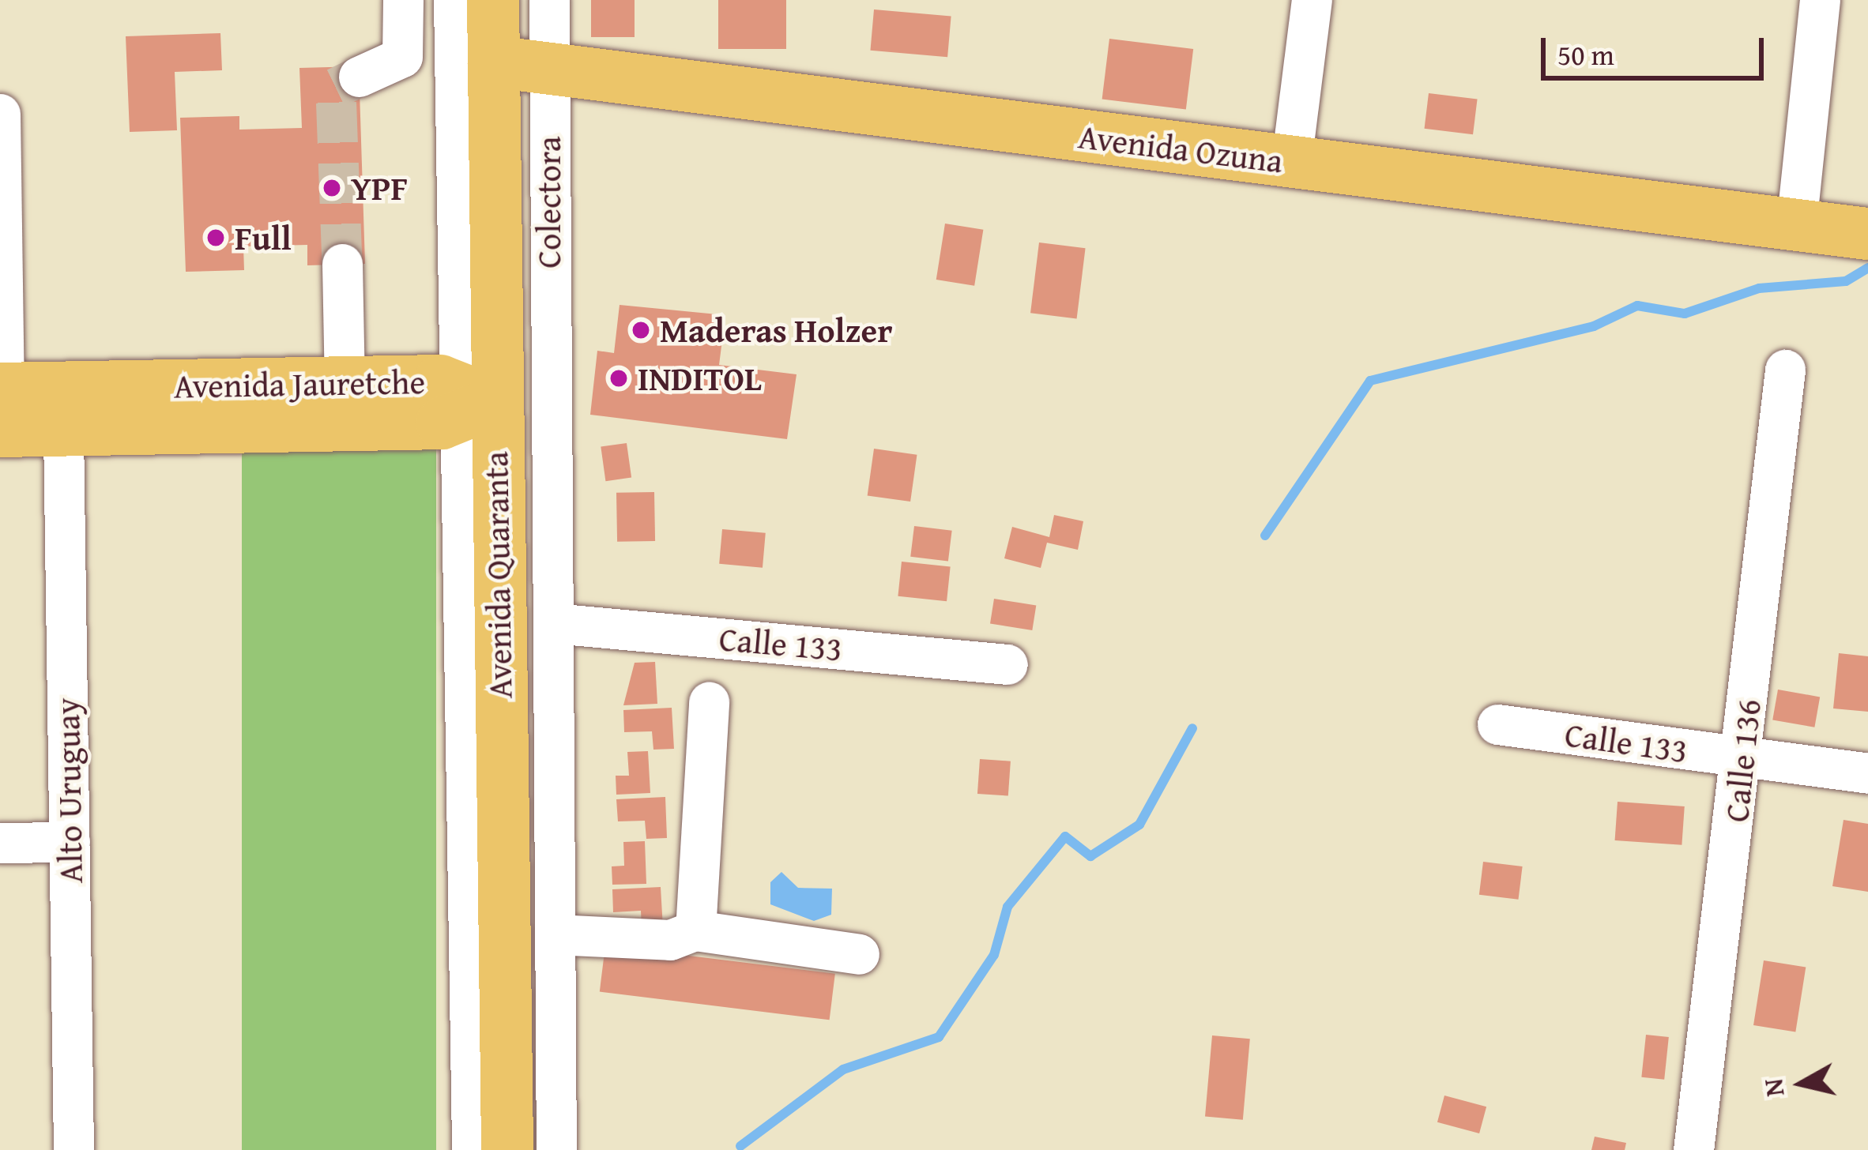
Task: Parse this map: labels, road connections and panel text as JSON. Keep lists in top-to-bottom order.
{
  "streets": {
    "main road": ["Avenida Ozuna", "Avenida Jauretche", "Avenida Quaranta"],
    "street": [
      "Colectora",
      "Calle 133",
      "Calle 136",
      "Alto Uruguay"
    ]
  },
  "crossings": [
    ["Avenida Ozuna", "Colectora"],
    ["Avenida Ozuna", "Avenida Quaranta"],
    ["Colectora", "Calle 133"],
    ["Avenida Jauretche", "Avenida Quaranta"],
    ["Avenida Jauretche", "Alto Uruguay"],
    ["Calle 133", "Calle 136"]
  ],
  "places": [
    "YPF",
    "Full",
    "Maderas Holzer",
    "INDITOL"
  ],
  "scale_bar": "50 m",
  "north": "left"
}
